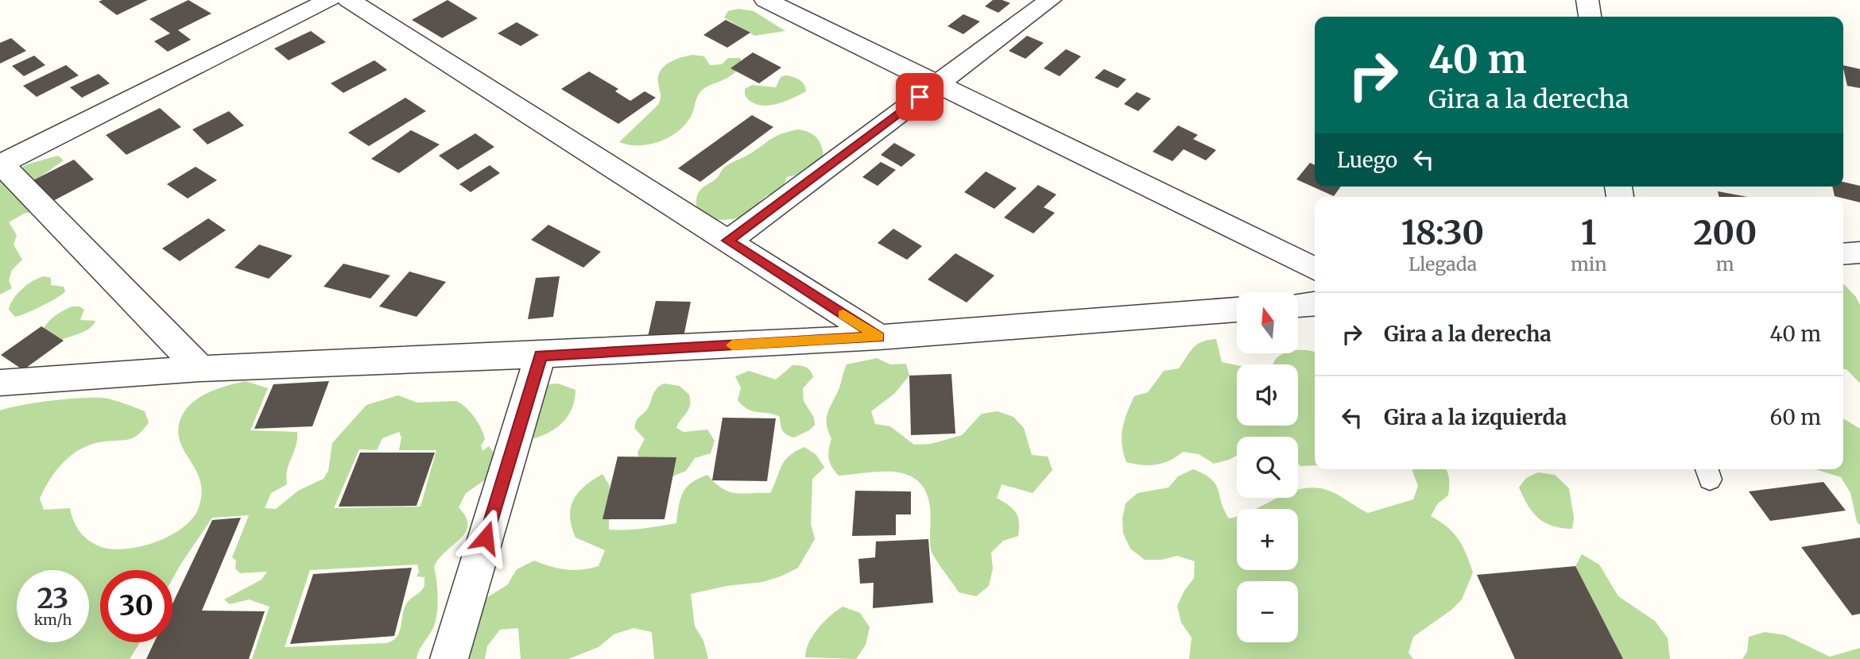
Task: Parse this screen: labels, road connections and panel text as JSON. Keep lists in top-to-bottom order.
{
  "north": "top",
  "page": {
    "turn": ["40 m", "Gira a la derecha"],
    "then": "Luego",
    "eta": [
      "18:30",
      "Llegada",
      "1",
      "min",
      "200",
      "m"
    ],
    "list": [
      {
        "name": "Gira a la derecha",
        "value": "40 m"
      },
      {
        "name": "Gira a la izquierda",
        "value": "60 m"
      }
    ],
    "map_buttons": ["+", "−"],
    "speed": "23 km/h",
    "limit": "30"
  }
}
